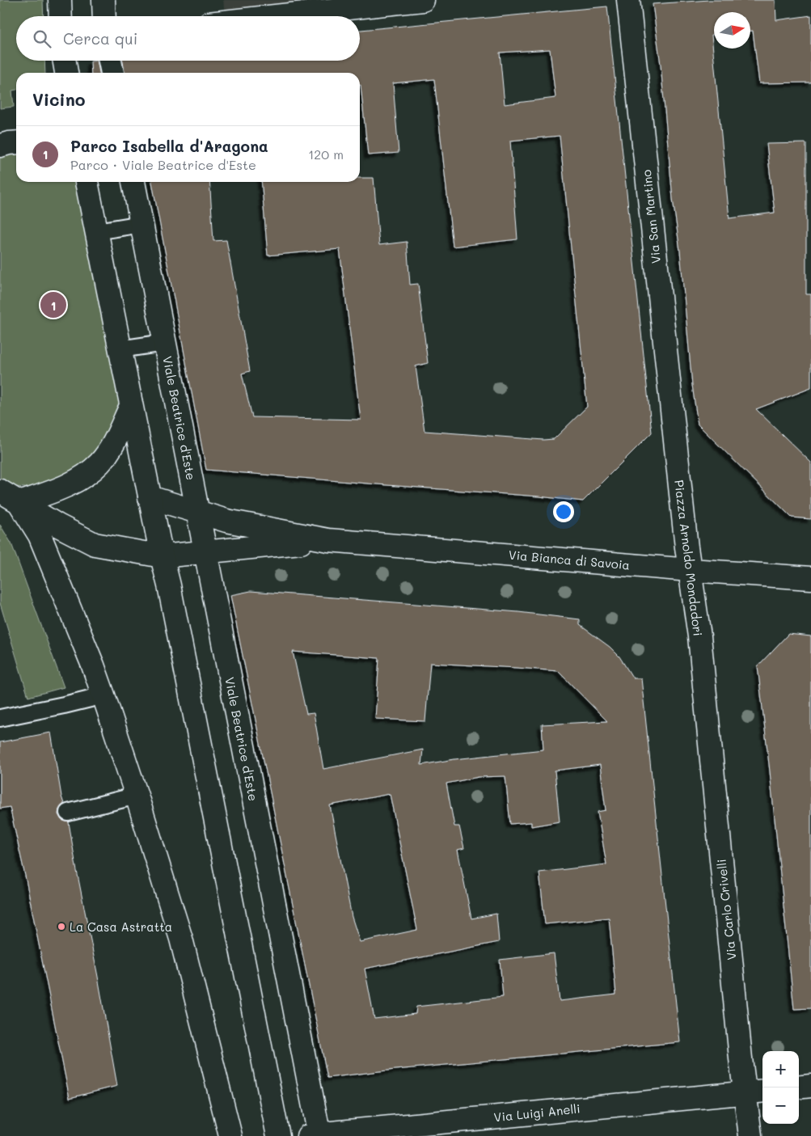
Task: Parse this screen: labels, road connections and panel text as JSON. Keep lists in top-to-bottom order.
{
  "streets": {
    "street": [
      "Via San Martino",
      "Viale Beatrice d'Este",
      "Piazza Arnoldo Mondadori",
      "Via Bianca di Savoia",
      "Via Carlo Crivelli",
      "Via Luigi Anelli"
    ]
  },
  "crossings": [
    ["Via San Martino", "Piazza Arnoldo Mondadori"],
    ["Viale Beatrice d'Este", "Via Bianca di Savoia"],
    ["Viale Beatrice d'Este", "Via Luigi Anelli"],
    ["Piazza Arnoldo Mondadori", "Via Bianca di Savoia"],
    ["Piazza Arnoldo Mondadori", "Via Carlo Crivelli"],
    ["Via Carlo Crivelli", "Via Luigi Anelli"]
  ],
  "places": ["La Casa Astratta"],
  "north": "right",
  "page": {
    "search": "Cerca qui",
    "heading": "Vicino",
    "list": [
      {
        "mark": "1",
        "name": "Parco Isabella d'Aragona",
        "note": "Parco · Viale Beatrice d'Este",
        "value": "120 m"
      }
    ],
    "pins": "1",
    "map_buttons": ["+", "−"]
  }
}
